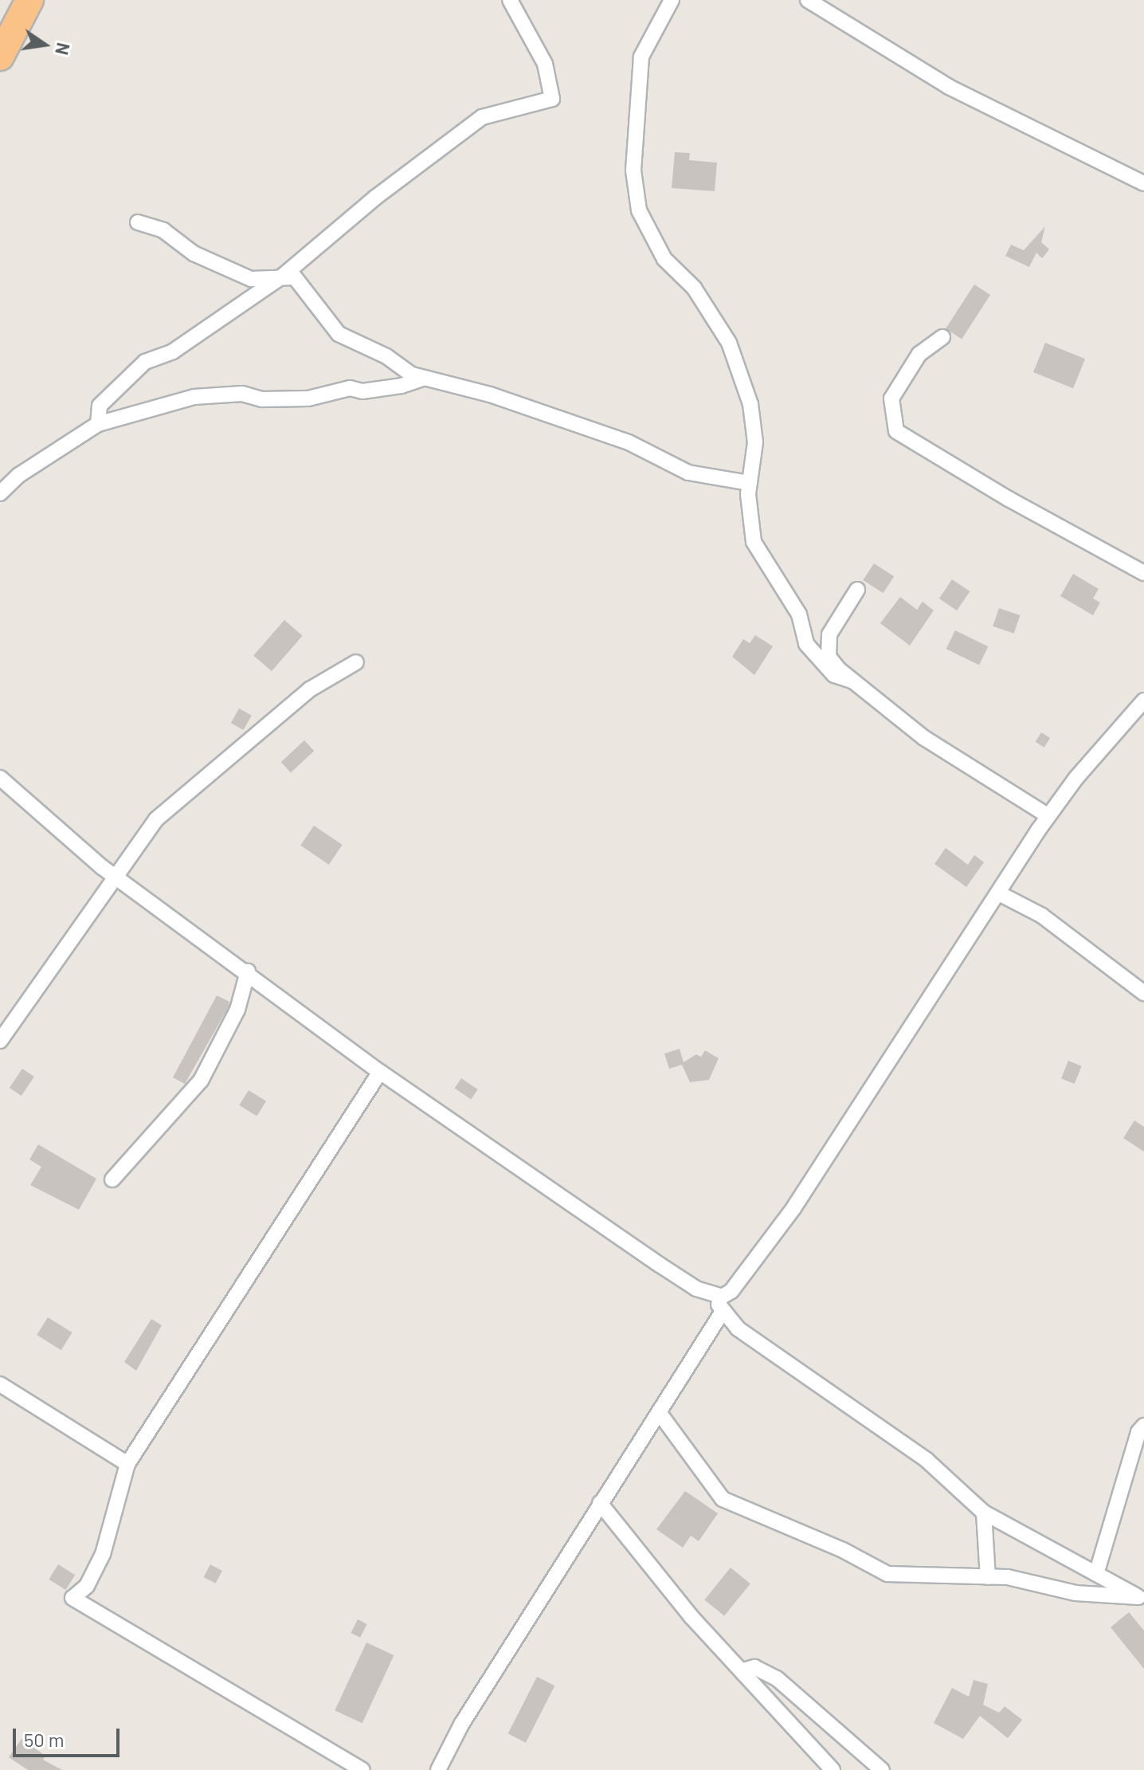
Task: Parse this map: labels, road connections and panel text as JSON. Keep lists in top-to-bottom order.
{
  "scale_bar": "50 m",
  "north": "right"
}
